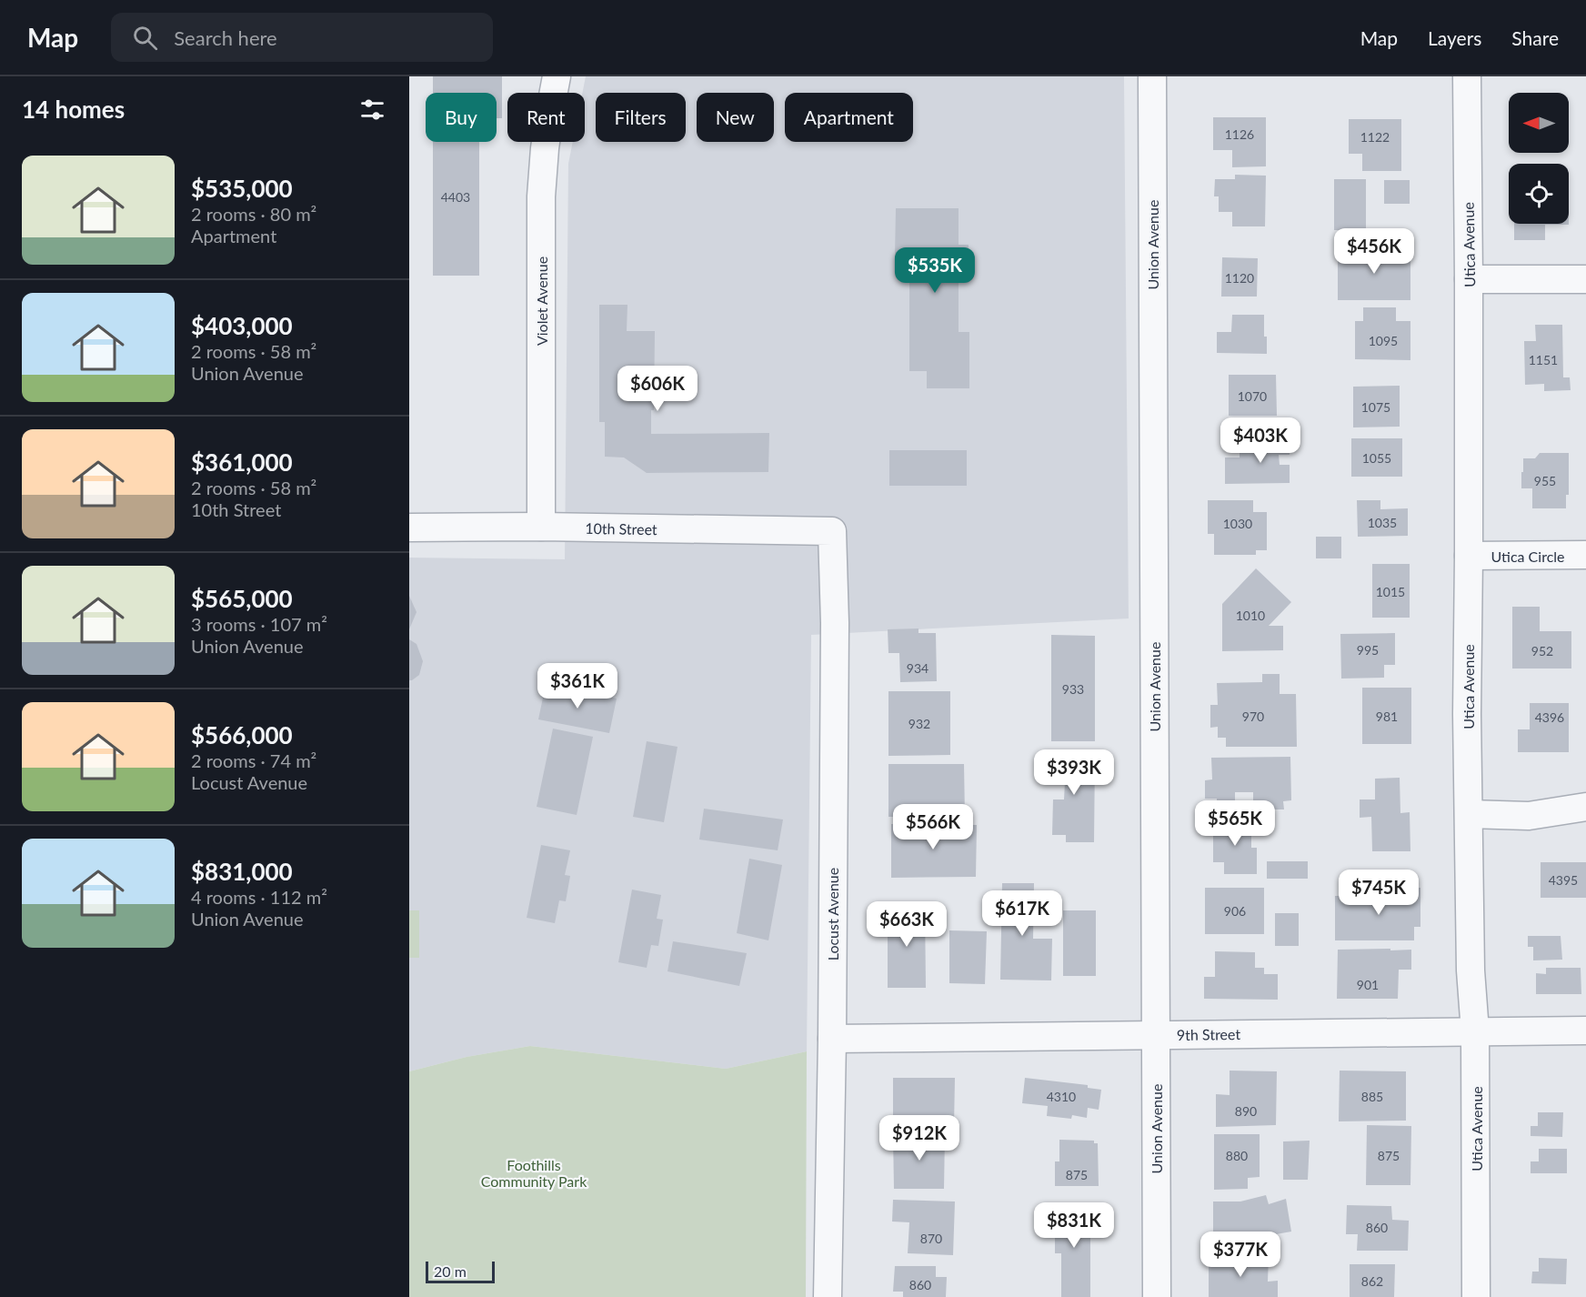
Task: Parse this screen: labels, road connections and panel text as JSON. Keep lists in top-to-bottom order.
{
  "streets": {
    "street": [
      "Union Avenue",
      "Utica Avenue",
      "Violet Avenue",
      "10th Street",
      "Utica Circle",
      "Locust Avenue",
      "9th Street"
    ]
  },
  "crossings": [
    ["Union Avenue", "9th Street"],
    ["Utica Avenue", "Utica Circle"],
    ["Utica Avenue", "9th Street"],
    ["Violet Avenue", "10th Street"],
    ["10th Street", "Locust Avenue"],
    ["Locust Avenue", "9th Street"]
  ],
  "parks": ["Foothills Community Park"],
  "house_numbers": [
    "1126",
    "1122",
    "4403",
    "1120",
    "1095",
    "1151",
    "1070",
    "1075",
    "1055",
    "955",
    "1035",
    "1030",
    "1015",
    "1010",
    "995",
    "952",
    "934",
    "933",
    "970",
    "981",
    "4396",
    "932",
    "4395",
    "906",
    "901",
    "4310",
    "885",
    "890",
    "880",
    "875",
    "875",
    "860",
    "870",
    "862",
    "860"
  ],
  "scale_bar": "20 m",
  "north": "left",
  "page": {
    "header": "Map",
    "search": "Search here",
    "nav": ["Map", "Layers", "Share"],
    "heading": "14 homes",
    "chip": [
      "Buy",
      "Rent",
      "Filters",
      "New",
      "Apartment"
    ],
    "list": [
      {
        "name": "$535,000",
        "note": "2 rooms · 80 m² · Apartment"
      },
      {
        "name": "$403,000",
        "note": "2 rooms · 58 m² · Union Avenue"
      },
      {
        "name": "$361,000",
        "note": "2 rooms · 58 m² · 10th Street"
      },
      {
        "name": "$565,000",
        "note": "3 rooms · 107 m² · Union Avenue"
      },
      {
        "name": "$566,000",
        "note": "2 rooms · 74 m² · Locust Avenue"
      },
      {
        "name": "$831,000",
        "note": "4 rooms · 112 m² · Union Avenue"
      }
    ],
    "price": [
      "$456K",
      "$535K",
      "$606K",
      "$403K",
      "$361K",
      "$393K",
      "$565K",
      "$566K",
      "$745K",
      "$617K",
      "$663K",
      "$912K",
      "$831K",
      "$377K"
    ],
    "scale": "20 m"
  }
}
